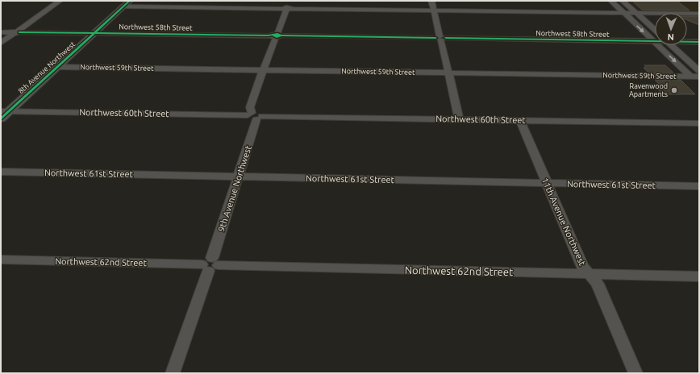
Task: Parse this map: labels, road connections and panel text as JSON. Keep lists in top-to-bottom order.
{
  "streets": {
    "main road": ["8th Avenue Northwest"],
    "street": [
      "Northwest 58th Street",
      "Northwest 59th Street",
      "Northwest 60th Street",
      "Northwest 61st Street",
      "9th Avenue Northwest",
      "11th Avenue Northwest",
      "Northwest 62nd Street"
    ]
  },
  "crossings": [
    ["Northwest 58th Street", "8th Avenue Northwest"],
    ["Northwest 58th Street", "9th Avenue Northwest"],
    ["8th Avenue Northwest", "Northwest 59th Street"],
    ["8th Avenue Northwest", "Northwest 60th Street"],
    ["Northwest 59th Street", "9th Avenue Northwest"],
    ["Northwest 60th Street", "9th Avenue Northwest"],
    ["Northwest 60th Street", "11th Avenue Northwest"],
    ["Northwest 61st Street", "9th Avenue Northwest"],
    ["Northwest 61st Street", "11th Avenue Northwest"],
    ["9th Avenue Northwest", "Northwest 62nd Street"],
    ["11th Avenue Northwest", "Northwest 62nd Street"]
  ],
  "places": ["Ravenwood Apartments"],
  "north": "bottom"
}
